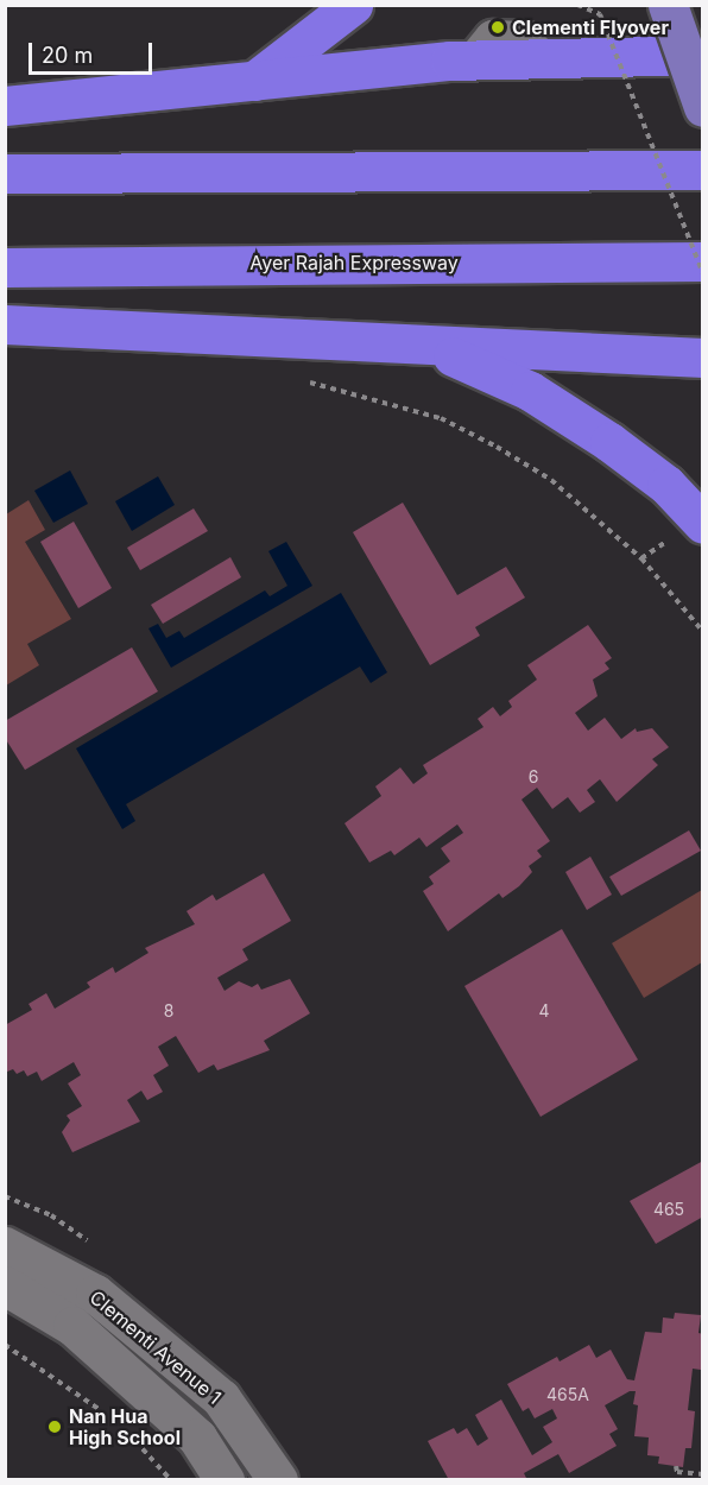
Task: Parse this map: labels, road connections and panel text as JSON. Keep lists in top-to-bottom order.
{
  "streets": {
    "highway": ["Ayer Rajah Expressway"],
    "street": ["Clementi Avenue 1"]
  },
  "places": ["Clementi Flyover", "Nan Hua High School"],
  "house_numbers": [
    "6",
    "8",
    "4",
    "465",
    "465A"
  ],
  "scale_bar": "20 m"
}
